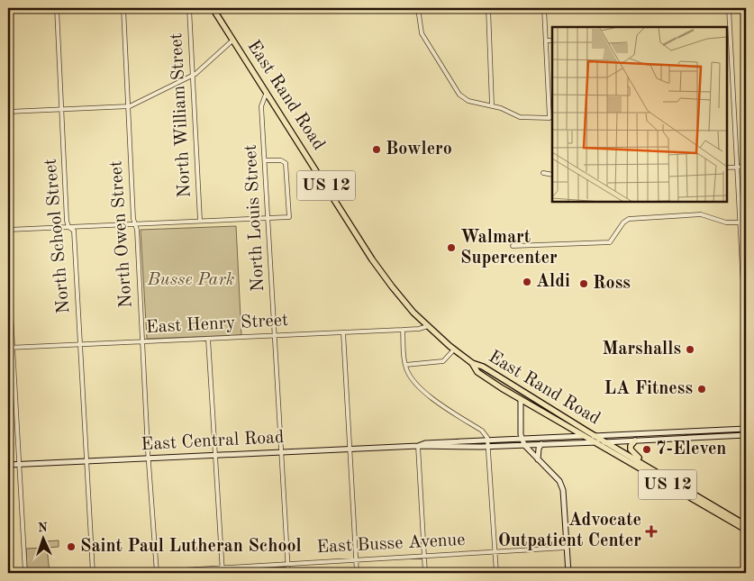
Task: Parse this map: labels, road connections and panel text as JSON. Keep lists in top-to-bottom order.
{
  "streets": {
    "main road": ["East Rand Road", "US 12", "East Central Road"],
    "street": [
      "North William Street",
      "North Louis Street",
      "North Owen Street",
      "North School Street",
      "East Henry Street",
      "East Busse Avenue"
    ]
  },
  "crossings": [
    ["East Rand Road", "US 12"],
    ["East Rand Road", "North Louis Street"],
    ["East Rand Road", "East Henry Street"],
    ["East Rand Road", "East Central Road"],
    ["US 12", "East Central Road"],
    ["North Louis Street", "East Henry Street"],
    ["North Louis Street", "East Central Road"],
    ["North Louis Street", "East Busse Avenue"],
    ["North Owen Street", "East Henry Street"],
    ["North Owen Street", "East Central Road"],
    ["North Owen Street", "East Busse Avenue"],
    ["North School Street", "East Henry Street"],
    ["North School Street", "East Central Road"]
  ],
  "parks": ["Busse Park"],
  "places": {
    "other": [
      "Bowlero",
      "Walmart Supercenter",
      "Aldi",
      "Ross",
      "Marshalls",
      "LA Fitness",
      "7-Eleven",
      "Saint Paul Lutheran School"
    ],
    "health": ["Advocate Outpatient Center"]
  },
  "north": "top"
}
